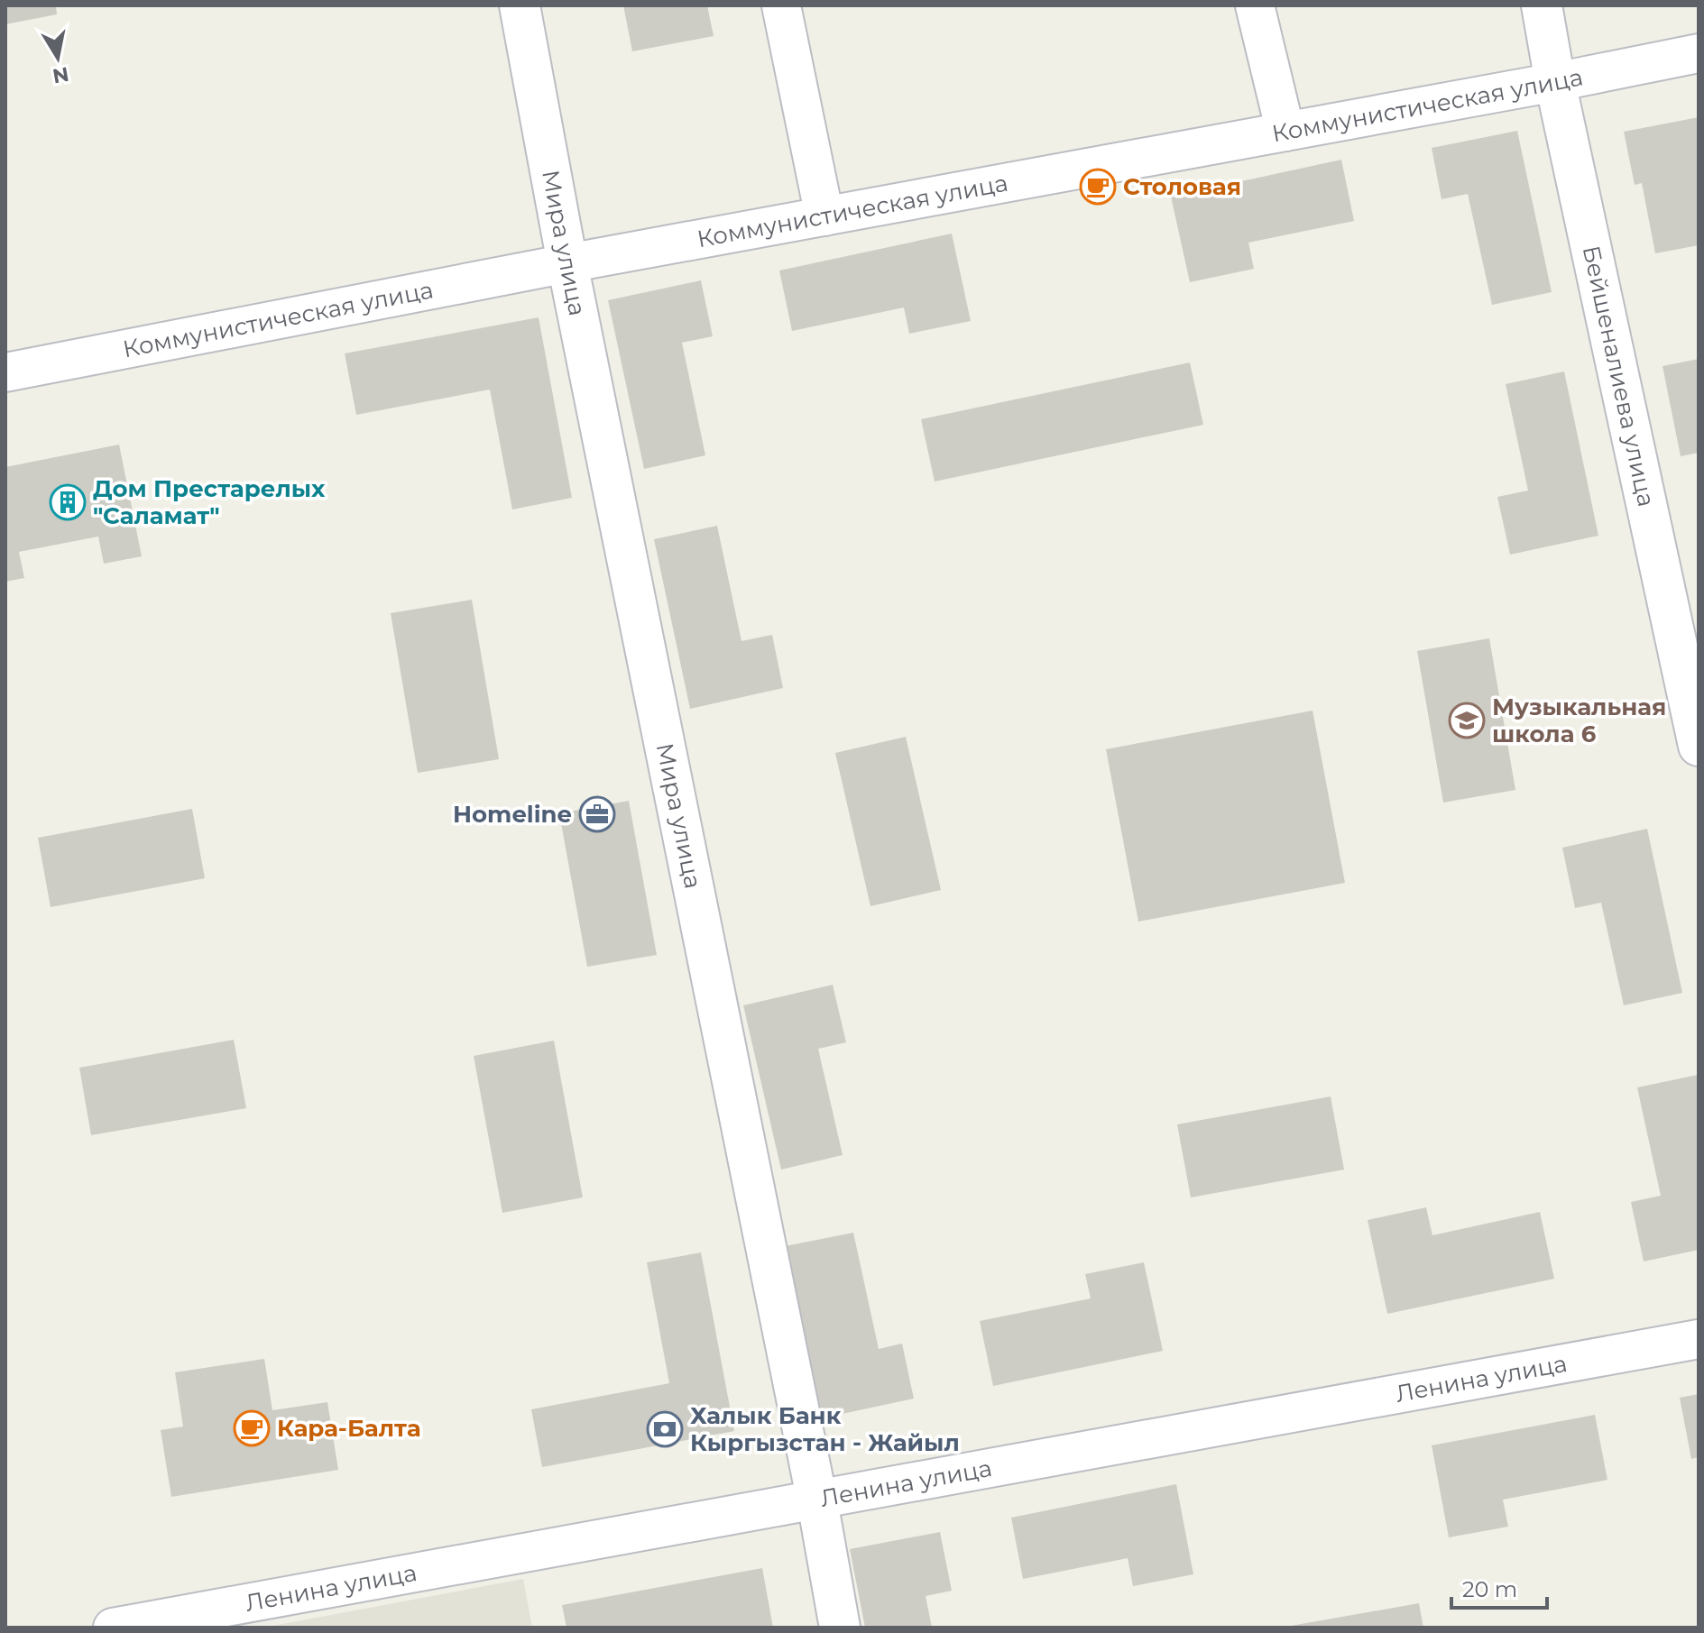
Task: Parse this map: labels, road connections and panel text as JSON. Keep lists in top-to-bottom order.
{
  "streets": {
    "street": [
      "Коммунистическая улица",
      "Мира улица",
      "Бейшеналиева улица",
      "Ленина улица"
    ]
  },
  "crossings": [
    ["Коммунистическая улица", "Мира улица"],
    ["Коммунистическая улица", "Бейшеналиева улица"],
    ["Мира улица", "Ленина улица"]
  ],
  "places": {
    "cafe": ["Столовая", "Кара-Балта"],
    "building": ["Дом Престарелых \"Саламат\""],
    "school or university": ["Музыкальная школа 6"],
    "office": ["Homeline"],
    "bank": ["Халык Банк Кыргызстан - Жайыл"]
  },
  "scale_bar": "20 m",
  "north": "bottom"
}
